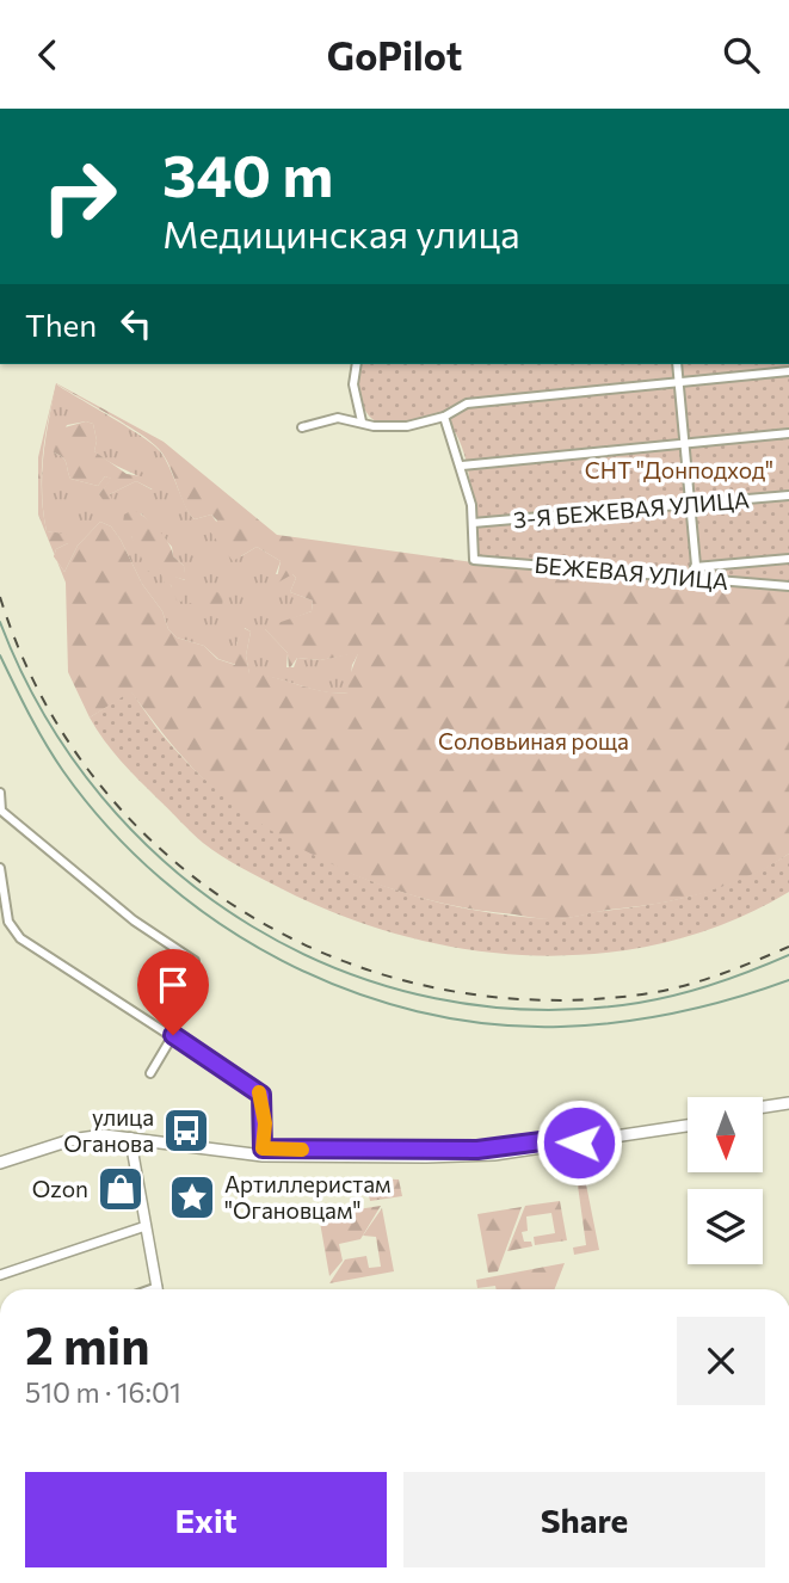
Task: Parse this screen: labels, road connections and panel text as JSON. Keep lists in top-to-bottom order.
{
  "streets": {
    "street": ["3-Я БЕЖЕВАЯ УЛИЦА", "БЕЖЕВАЯ УЛИЦА"]
  },
  "crossings": [
    ["3-Я БЕЖЕВАЯ УЛИЦА", "БЕЖЕВАЯ УЛИЦА"]
  ],
  "parks": ["СНТ \"Донподход\"", "Соловьиная роща"],
  "places": {
    "bus stop": ["улица Оганова"],
    "shop": ["Ozon"],
    "place": ["Артиллеристам \"Огановцам\""]
  },
  "north": "bottom",
  "page": {
    "header": "GoPilot",
    "turn": ["340 m", "Медицинская улица"],
    "then": "Then",
    "heading": ["2 min", "510 m · 16:01"],
    "buttons": ["Exit", "Share"]
  }
}
